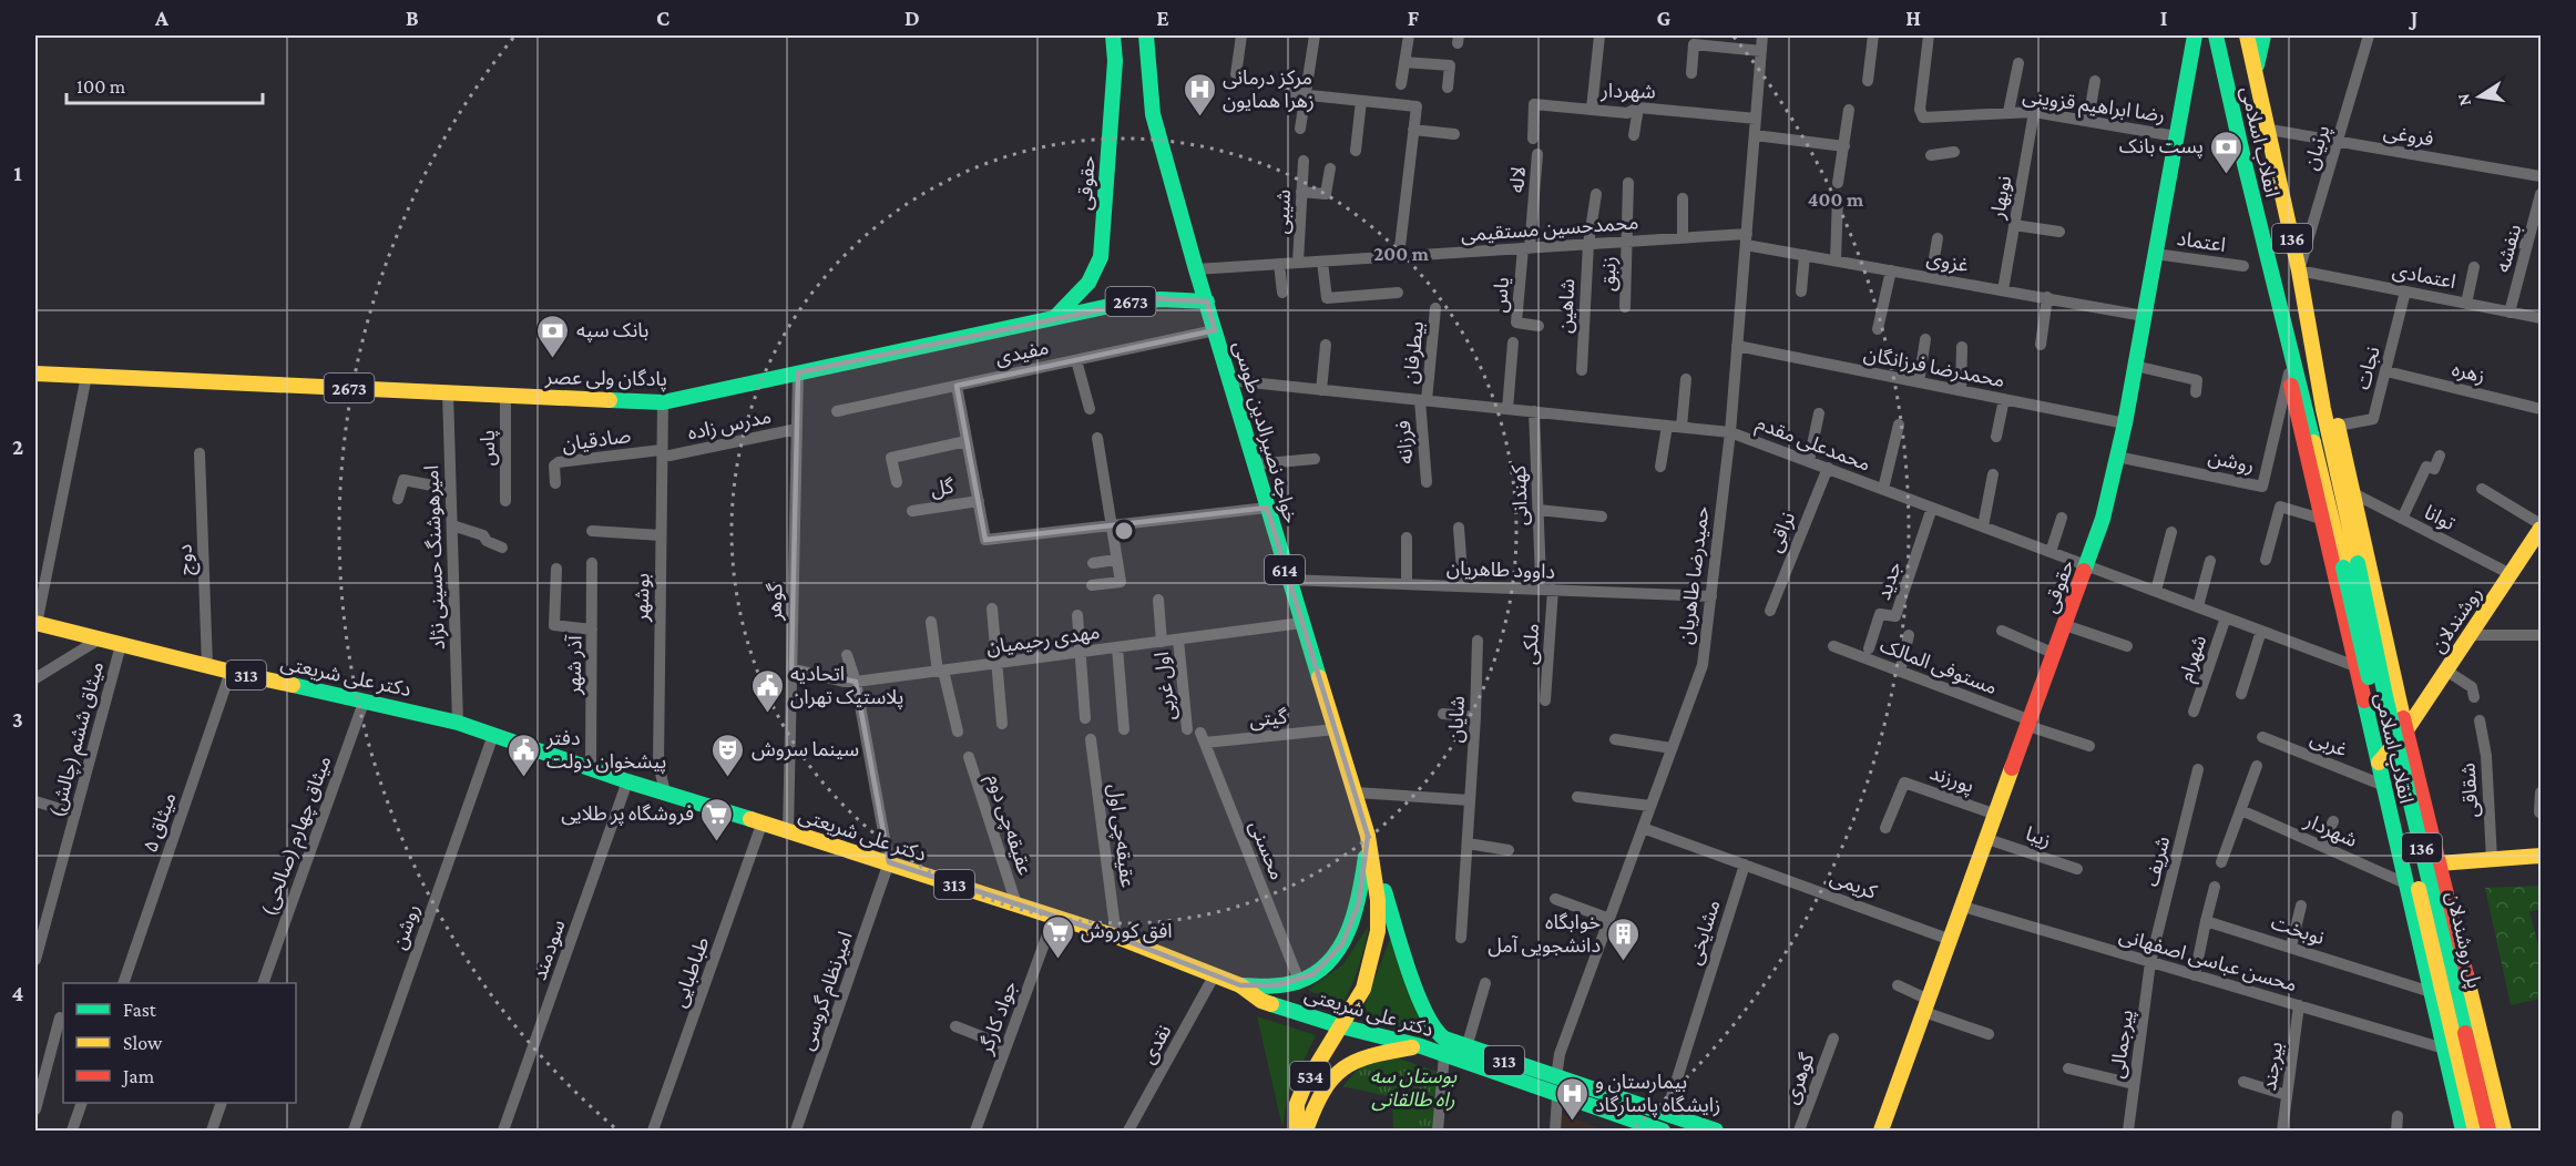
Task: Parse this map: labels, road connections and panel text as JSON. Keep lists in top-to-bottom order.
{
  "streets": {
    "main road": [
      "انقلاب اسلامی",
      "حقوقی",
      "136",
      "2673",
      "پادگان ولی عصر",
      "خواجه نصیرالدین طوسی",
      "614",
      "حمیدرضا طاهریان",
      "روشندلان",
      "313",
      "دکتر علی شریعتی",
      "پل روشندلان",
      "534"
    ],
    "street": [
      "شهردار",
      "رضا ابراهیم قزوینی",
      "فروغی",
      "پرنیان",
      "لاله",
      "نوبهار",
      "شیبی",
      "محمدحسین مستقیمی",
      "اعتماد",
      "بنفشه",
      "غزوی",
      "زنبق",
      "اعتمادی",
      "یاس",
      "شاهین",
      "مفیدی",
      "بیطرفان",
      "محمدرضا فرزانگان",
      "نجات",
      "زهره",
      "مدرس زاده",
      "صادقیان",
      "فرزانه",
      "محمدعلی مقدم",
      "پاس",
      "روشن",
      "گل",
      "کهندانی",
      "توانا",
      "نراقی",
      "امیرهوشنگ حسینی نژاد",
      "دوج",
      "داوود طاهریان",
      "جدید",
      "بوشهر",
      "گوهر",
      "مهدی رحیمیان",
      "ملکی",
      "شهرام",
      "آذر شهر",
      "مستوفی المالک",
      "اول غربی",
      "گیتی",
      "شایان",
      "میثاق ششم (چالش)",
      "غربی",
      "پورزند",
      "شقاقی",
      "میثاق ۵",
      "عقیقه‌چی دوم",
      "میثاق چهارم (صالحی)",
      "عقیقه‌چی اول",
      "زیبا",
      "محسنی",
      "شریف",
      "کریمی",
      "نوبخت",
      "مشایخی",
      "سودمند",
      "محسن عباسی اصفهانی",
      "طباطبایی",
      "امیرنظام گروسی",
      "جواد کارگر",
      "نقدی",
      "پیرجمالی",
      "بیرجند",
      "گوهری"
    ]
  },
  "crossings": [
    ["شهردار", "انقلاب اسلامی"],
    ["شهردار", "حمیدرضا طاهریان"],
    ["رضا ابراهیم قزوینی", "حقوقی"],
    ["رضا ابراهیم قزوینی", "نوبهار"],
    ["فروغی", "انقلاب اسلامی"],
    ["فروغی", "پرنیان"],
    ["انقلاب اسلامی", "پرنیان"],
    ["انقلاب اسلامی", "اعتمادی"],
    ["انقلاب اسلامی", "نجات"],
    ["انقلاب اسلامی", "محمدعلی مقدم"],
    ["انقلاب اسلامی", "روشن"],
    ["انقلاب اسلامی", "توانا"],
    ["انقلاب اسلامی", "روشندلان"],
    ["انقلاب اسلامی", "غربی"],
    ["انقلاب اسلامی", "نوبخت"],
    ["انقلاب اسلامی", "پل روشندلان"],
    ["انقلاب اسلامی", "محسن عباسی اصفهانی"],
    ["پرنیان", "اعتمادی"],
    ["لاله", "محمدحسین مستقیمی"],
    ["لاله", "یاس"],
    ["حقوقی", "اعتماد"],
    ["حقوقی", "غزوی"],
    ["حقوقی", "محمدرضا فرزانگان"],
    ["حقوقی", "پادگان ولی عصر"],
    ["حقوقی", "محمدعلی مقدم"],
    ["حقوقی", "روشن"],
    ["حقوقی", "مستوفی المالک"],
    ["حقوقی", "پورزند"],
    ["حقوقی", "زیبا"],
    ["حقوقی", "کریمی"],
    ["حقوقی", "محسن عباسی اصفهانی"],
    ["نوبهار", "غزوی"],
    ["شیبی", "محمدحسین مستقیمی"],
    ["محمدحسین مستقیمی", "غزوی"],
    ["محمدحسین مستقیمی", "زنبق"],
    ["محمدحسین مستقیمی", "یاس"],
    ["محمدحسین مستقیمی", "شاهین"],
    ["محمدحسین مستقیمی", "خواجه نصیرالدین طوسی"],
    ["محمدحسین مستقیمی", "حمیدرضا طاهریان"],
    ["بنفشه", "اعتمادی"],
    ["غزوی", "حمیدرضا طاهریان"],
    ["اعتمادی", "نجات"],
    ["مفیدی", "خواجه نصیرالدین طوسی"],
    ["بیطرفان", "فرزانه"],
    ["بیطرفان", "محمدعلی مقدم"],
    ["محمدرضا فرزانگان", "حمیدرضا طاهریان"],
    ["نجات", "زهره"],
    ["پادگان ولی عصر", "خواجه نصیرالدین طوسی"],
    ["پادگان ولی عصر", "پاس"],
    ["پادگان ولی عصر", "امیرهوشنگ حسینی نژاد"],
    ["پادگان ولی عصر", "بوشهر"],
    ["پادگان ولی عصر", "گوهر"],
    ["مدرس زاده", "صادقیان"],
    ["مدرس زاده", "بوشهر"],
    ["مدرس زاده", "گوهر"],
    ["خواجه نصیرالدین طوسی", "محمدعلی مقدم"],
    ["خواجه نصیرالدین طوسی", "داوود طاهریان"],
    ["خواجه نصیرالدین طوسی", "مهدی رحیمیان"],
    ["خواجه نصیرالدین طوسی", "دکتر علی شریعتی"],
    ["خواجه نصیرالدین طوسی", "گیتی"],
    ["خواجه نصیرالدین طوسی", "534"],
    ["صادقیان", "بوشهر"],
    ["فرزانه", "محمدعلی مقدم"],
    ["محمدعلی مقدم", "کهندانی"],
    ["محمدعلی مقدم", "نراقی"],
    ["محمدعلی مقدم", "حمیدرضا طاهریان"],
    ["محمدعلی مقدم", "جدید"],
    ["محمدعلی مقدم", "شهرام"],
    ["روشن", "دکتر علی شریعتی"],
    ["توانا", "روشندلان"],
    ["امیرهوشنگ حسینی نژاد", "دکتر علی شریعتی"],
    ["دوج", "دکتر علی شریعتی"],
    ["داوود طاهریان", "حمیدرضا طاهریان"],
    ["داوود طاهریان", "ملکی"],
    ["حمیدرضا طاهریان", "دکتر علی شریعتی"],
    ["بوشهر", "دکتر علی شریعتی"],
    ["گوهر", "مهدی رحیمیان"],
    ["گوهر", "دکتر علی شریعتی"],
    ["مهدی رحیمیان", "اول غربی"],
    ["آذر شهر", "دکتر علی شریعتی"],
    ["دکتر علی شریعتی", "میثاق ششم (چالش)"],
    ["دکتر علی شریعتی", "میثاق ۵"],
    ["دکتر علی شریعتی", "عقیقه‌چی دوم"],
    ["دکتر علی شریعتی", "میثاق چهارم (صالحی)"],
    ["دکتر علی شریعتی", "عقیقه‌چی اول"],
    ["دکتر علی شریعتی", "مشایخی"],
    ["دکتر علی شریعتی", "سودمند"],
    ["دکتر علی شریعتی", "طباطبایی"],
    ["دکتر علی شریعتی", "امیرنظام گروسی"],
    ["دکتر علی شریعتی", "جواد کارگر"],
    ["دکتر علی شریعتی", "نقدی"],
    ["دکتر علی شریعتی", "534"],
    ["گیتی", "محسنی"],
    ["شریف", "محسن عباسی اصفهانی"],
    ["شریف", "پیرجمالی"],
    ["کریمی", "مشایخی"],
    ["محسن عباسی اصفهانی", "پیرجمالی"],
    ["محسن عباسی اصفهانی", "بیرجند"]
  ],
  "parks": ["بوستان سه راه طالقانی"],
  "places": {
    "hospital": ["مرکز درمانی زهرا همایون", "بیمارستان و زایشگاه پاسارگاد"],
    "bank": ["پست بانک", "بانک سپه"],
    "public building": ["اتحادیه پلاستیک تهران", "دفتر پیشخوان دولت"],
    "theatre": ["سینما سروش"],
    "supermarket": ["فروشگاه پر طلایی", "افق کوروش"],
    "building": ["خوابگاه دانشجویی آمل"]
  },
  "legend": ["Fast", "Slow", "Jam"],
  "scale_bar": "100 m",
  "north": "left",
  "grid": {
    "columns": [
      "A",
      "B",
      "C",
      "D",
      "E",
      "F",
      "G",
      "H",
      "I",
      "J"
    ],
    "rows": [
      "1",
      "2",
      "3",
      "4"
    ]
  },
  "rings": ["400 m", "200 m"]
}
